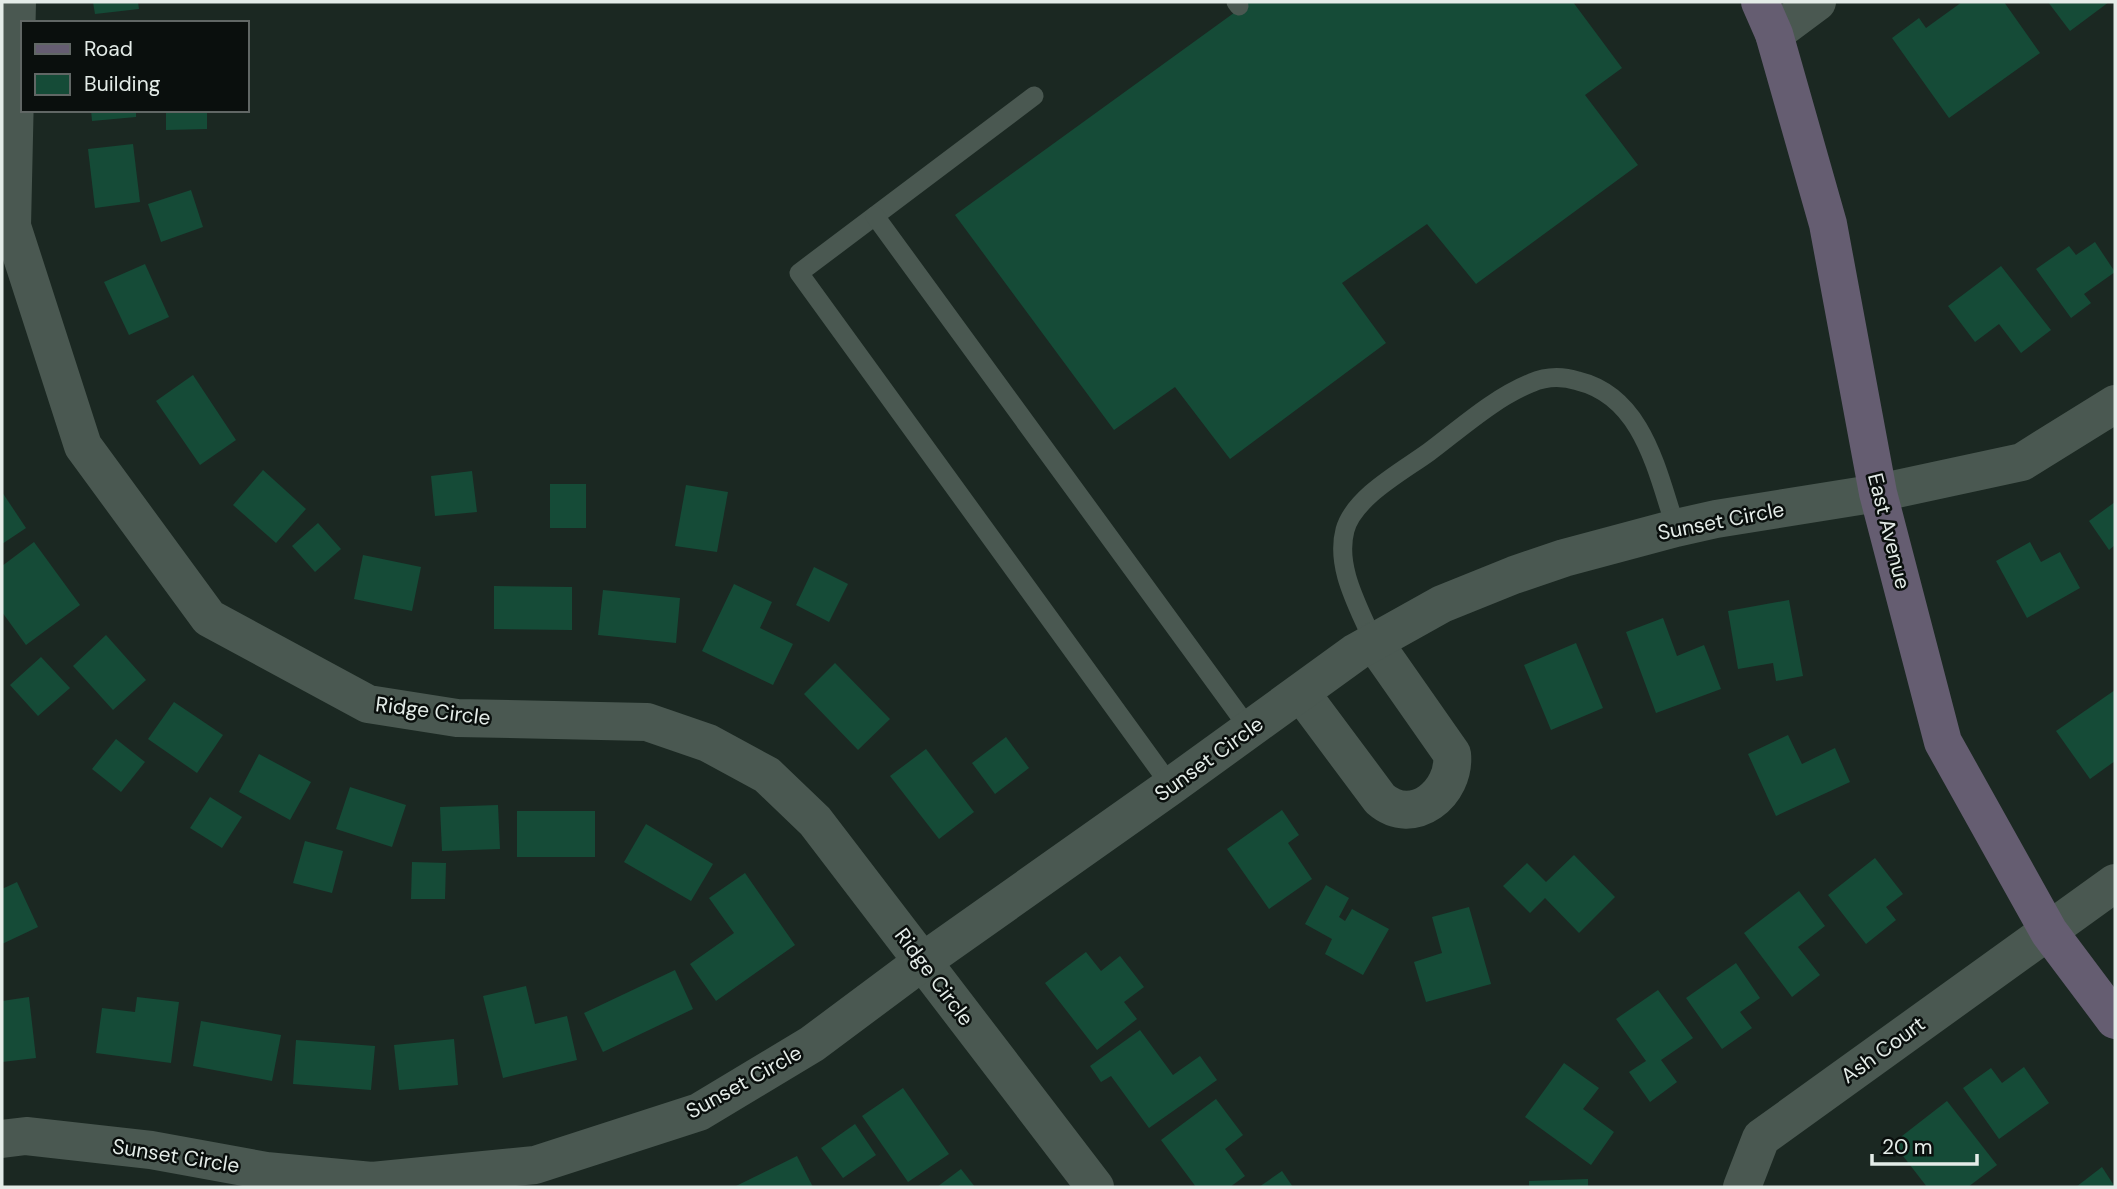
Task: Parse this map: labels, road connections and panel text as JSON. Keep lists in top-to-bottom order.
{
  "streets": {
    "street": [
      "Sunset Circle",
      "East Avenue",
      "Ridge Circle",
      "Ash Court"
    ]
  },
  "crossings": [
    ["Sunset Circle", "East Avenue"],
    ["Sunset Circle", "Ridge Circle"],
    ["East Avenue", "Ash Court"]
  ],
  "legend": ["Road", "Building"],
  "scale_bar": "20 m"
}
